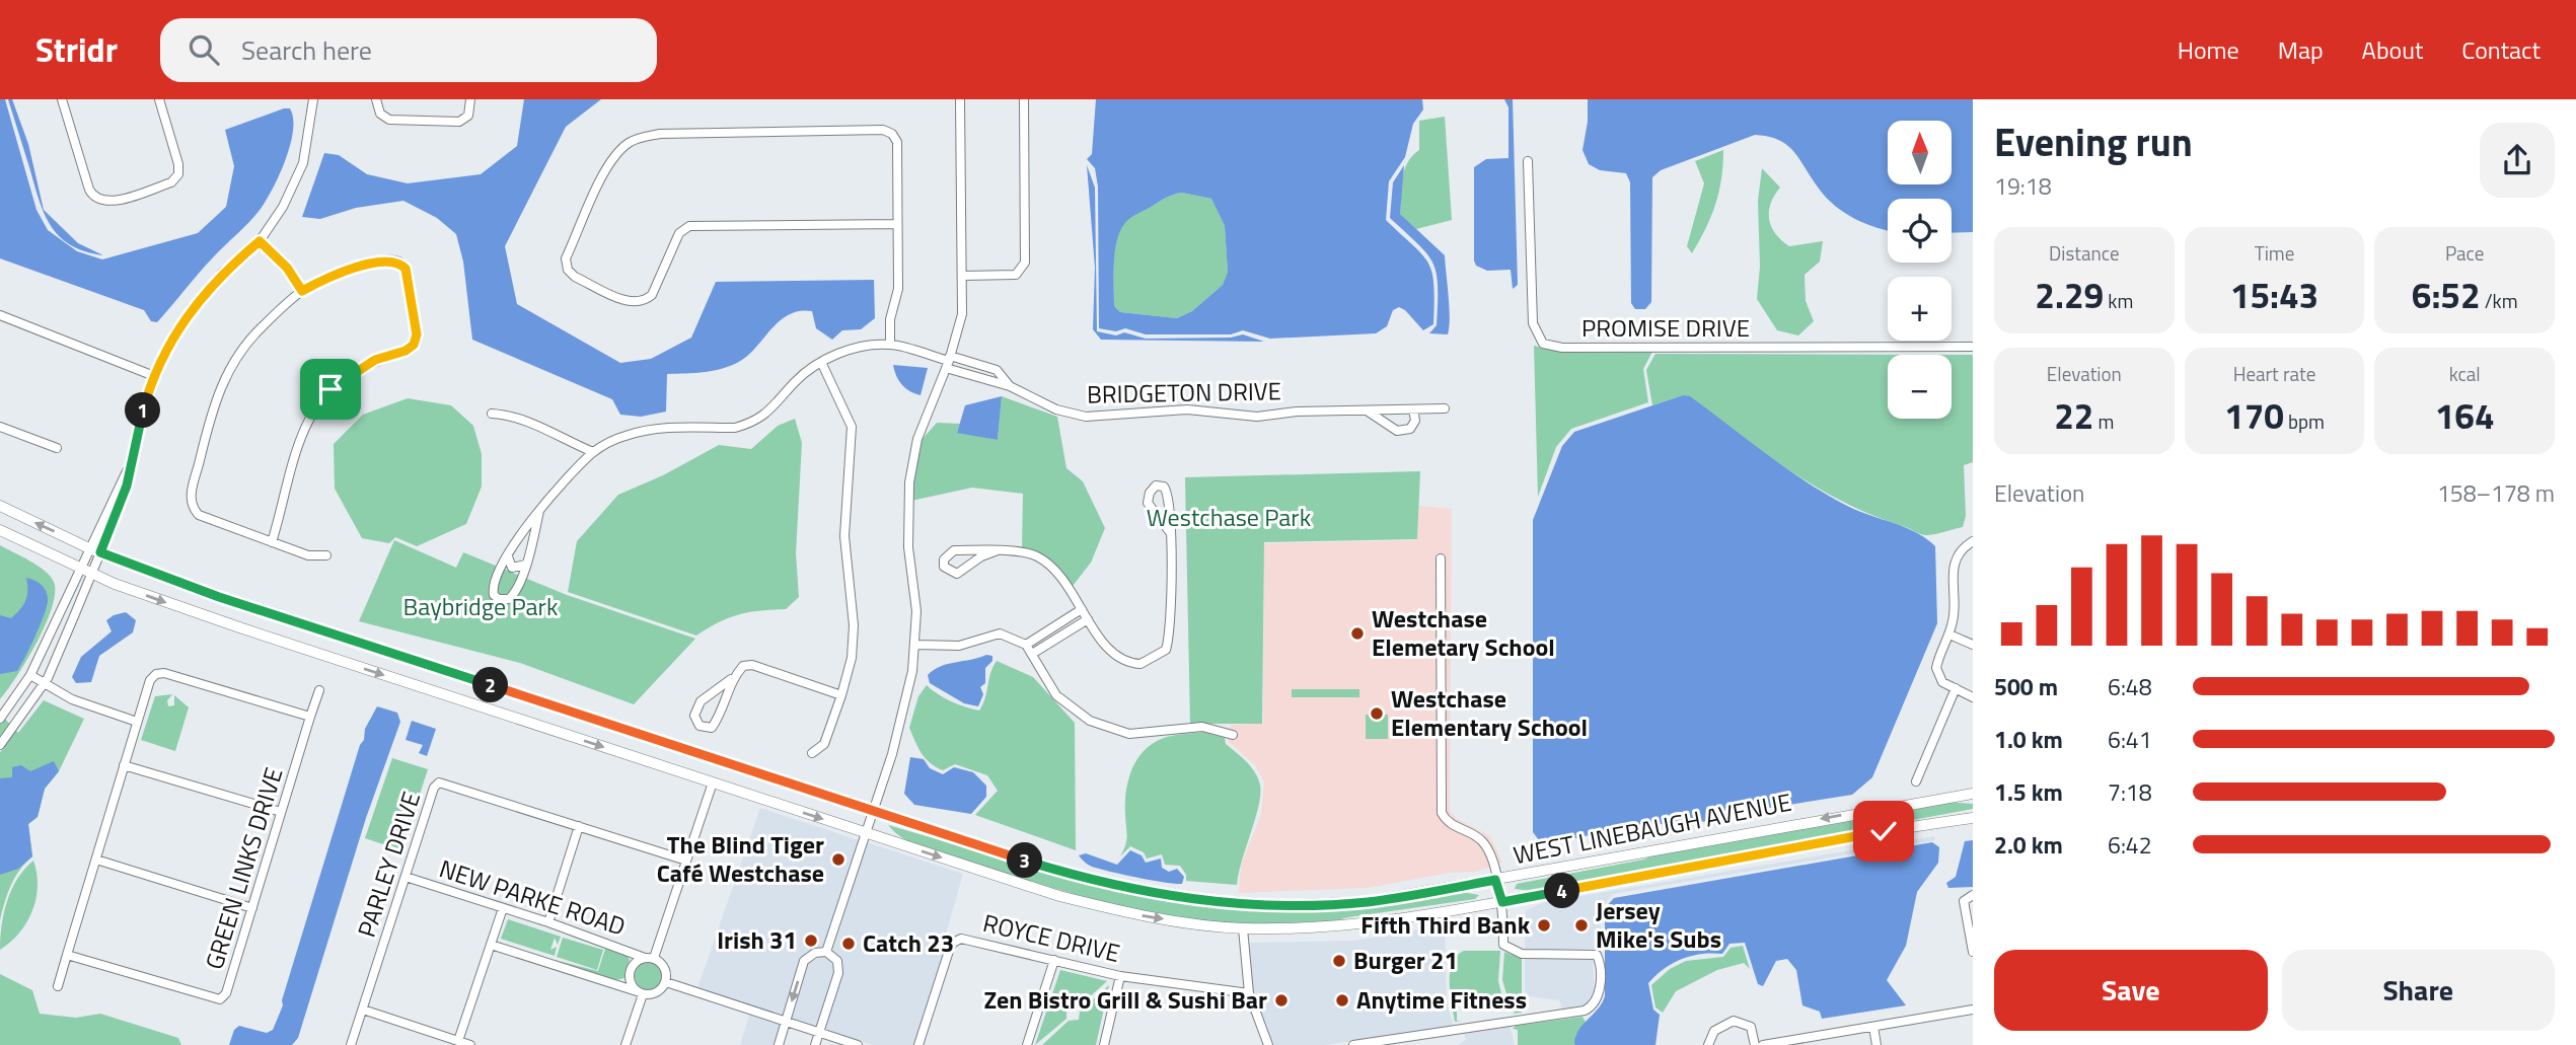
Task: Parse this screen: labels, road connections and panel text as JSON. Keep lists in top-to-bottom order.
{
  "streets": {
    "main road": ["WEST LINEBAUGH AVENUE"],
    "street": [
      "PROMISE DRIVE",
      "BRIDGETON DRIVE",
      "PARLEY DRIVE",
      "GREEN LINKS DRIVE",
      "NEW PARKE ROAD",
      "ROYCE DRIVE"
    ]
  },
  "crossings": [
    ["PARLEY DRIVE", "NEW PARKE ROAD"]
  ],
  "parks": ["Westchase Park", "Baybridge Park"],
  "places": [
    "Westchase Elemetary School",
    "Westchase Elementary School",
    "The Blind Tiger Café Westchase",
    "Fifth Third Bank",
    "Jersey Mike's Subs",
    "Irish 31",
    "Catch 23",
    "Burger 21",
    "Zen Bistro Grill & Sushi Bar",
    "Anytime Fitness"
  ],
  "north": "top",
  "page": {
    "header": "Stridr",
    "search": "Search here",
    "nav": [
      "Home",
      "Map",
      "About",
      "Contact"
    ],
    "heading": ["Evening run", "19:18"],
    "map_buttons": ["+", "−"],
    "stats": [
      ["Distance", "2.29 km"],
      ["Time", "15:43"],
      ["Pace", "6:52 /km"],
      ["Elevation", "22 m"],
      ["Heart rate", "170 bpm"],
      ["kcal", "164"]
    ],
    "pins": [
      "1",
      "2",
      "3",
      "4"
    ],
    "chart": ["Elevation", "158–178 m"],
    "list": [
      {
        "name": "500 m",
        "note": "6:48"
      },
      {
        "name": "1.0 km",
        "note": "6:41"
      },
      {
        "name": "1.5 km",
        "note": "7:18"
      },
      {
        "name": "2.0 km",
        "note": "6:42"
      }
    ],
    "buttons": ["Save", "Share"]
  }
}
